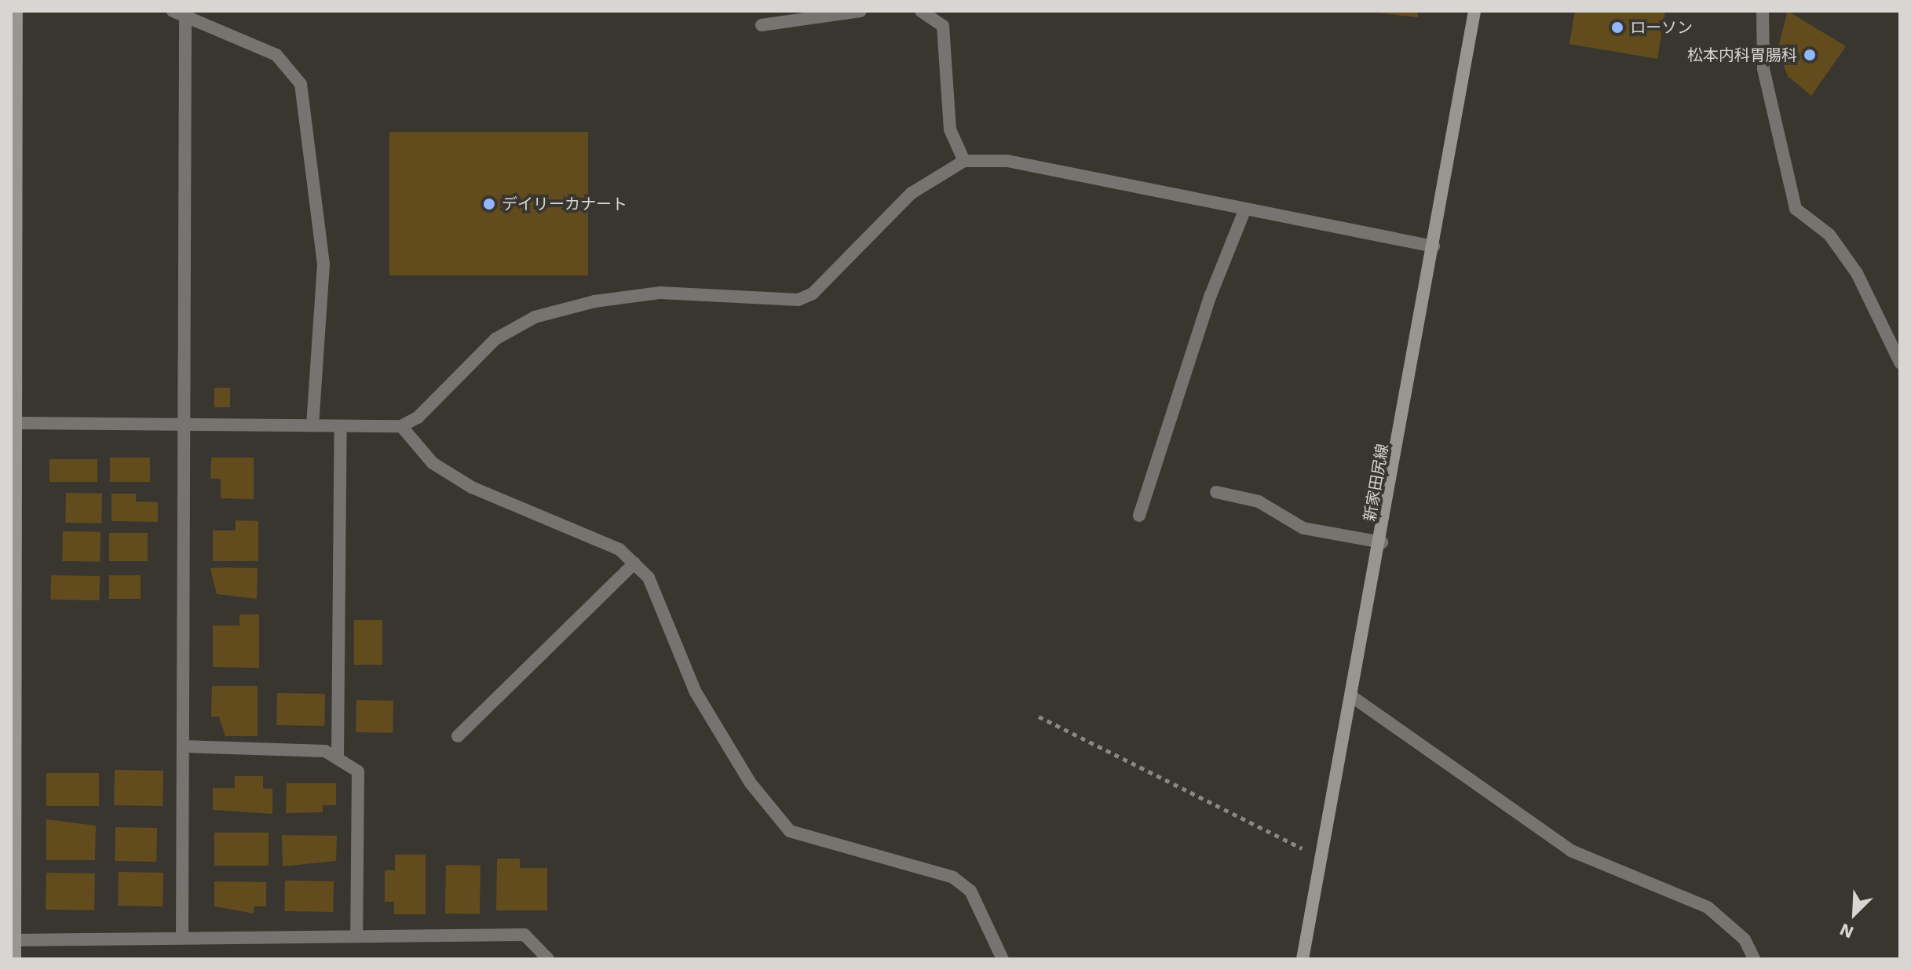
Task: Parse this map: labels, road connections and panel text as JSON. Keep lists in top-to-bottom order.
{
  "streets": {
    "main road": ["新家田尻線"]
  },
  "places": ["ローソン", "松本内科胃腸科", "デイリーカナート"],
  "north": "bottom left"
}
